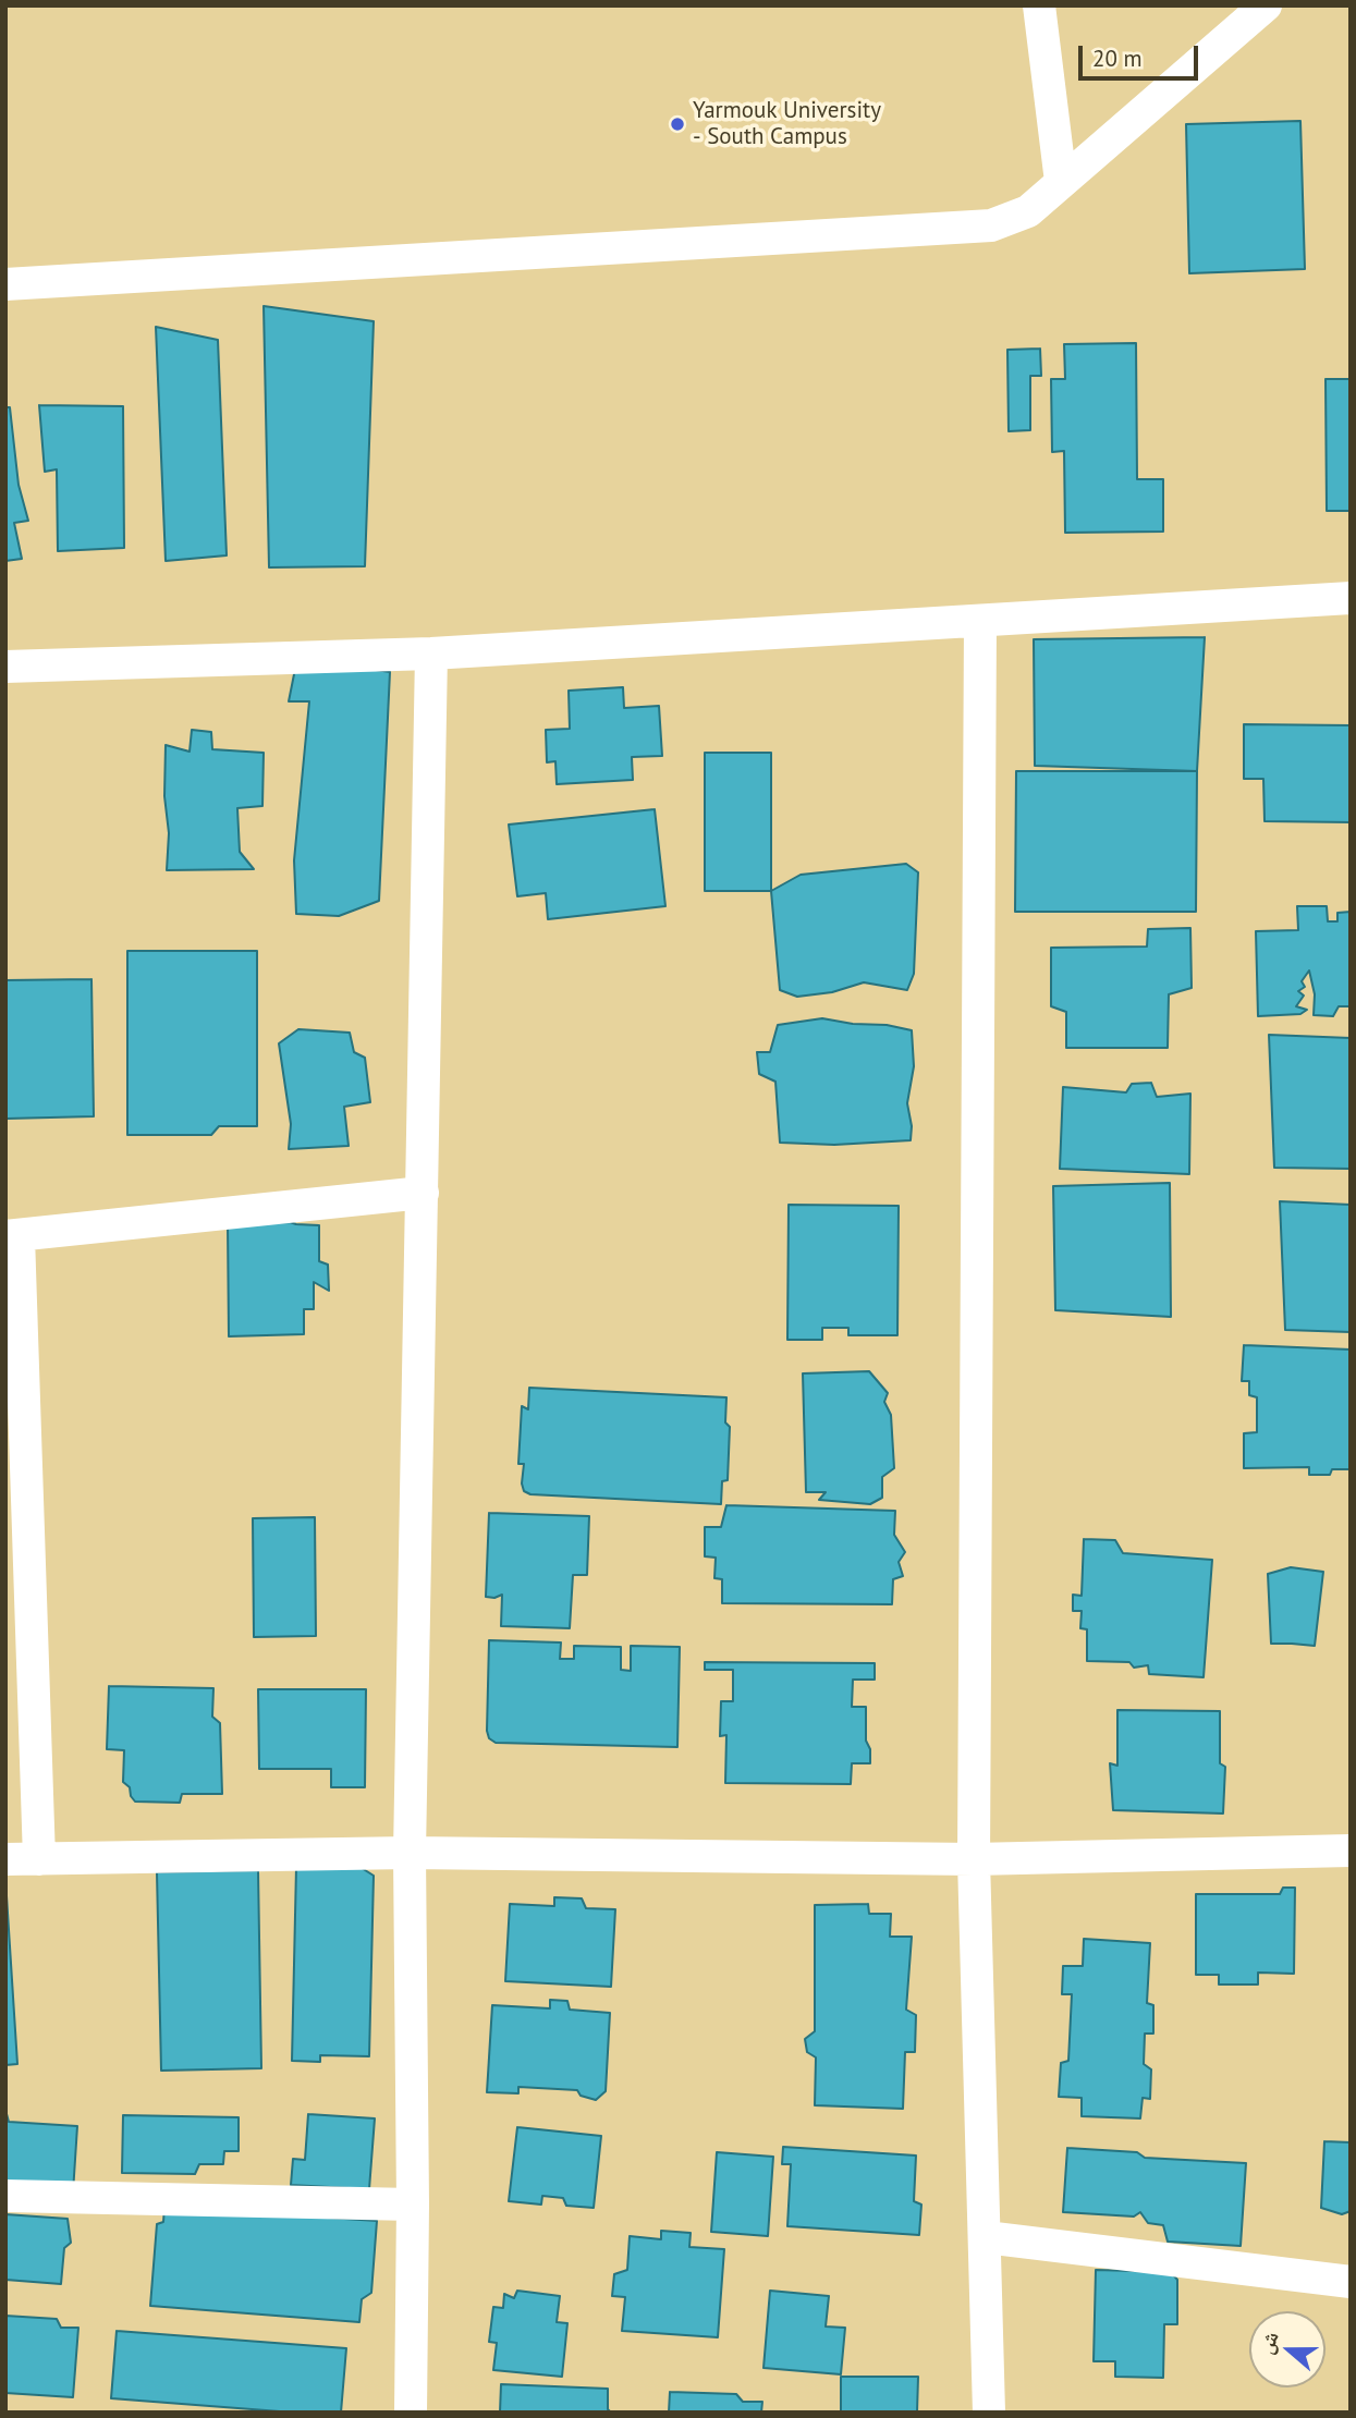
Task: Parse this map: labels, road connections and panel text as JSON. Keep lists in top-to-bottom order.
{
  "places": ["Yarmouk University - South Campus"],
  "scale_bar": "20 m",
  "north": "left"
}
